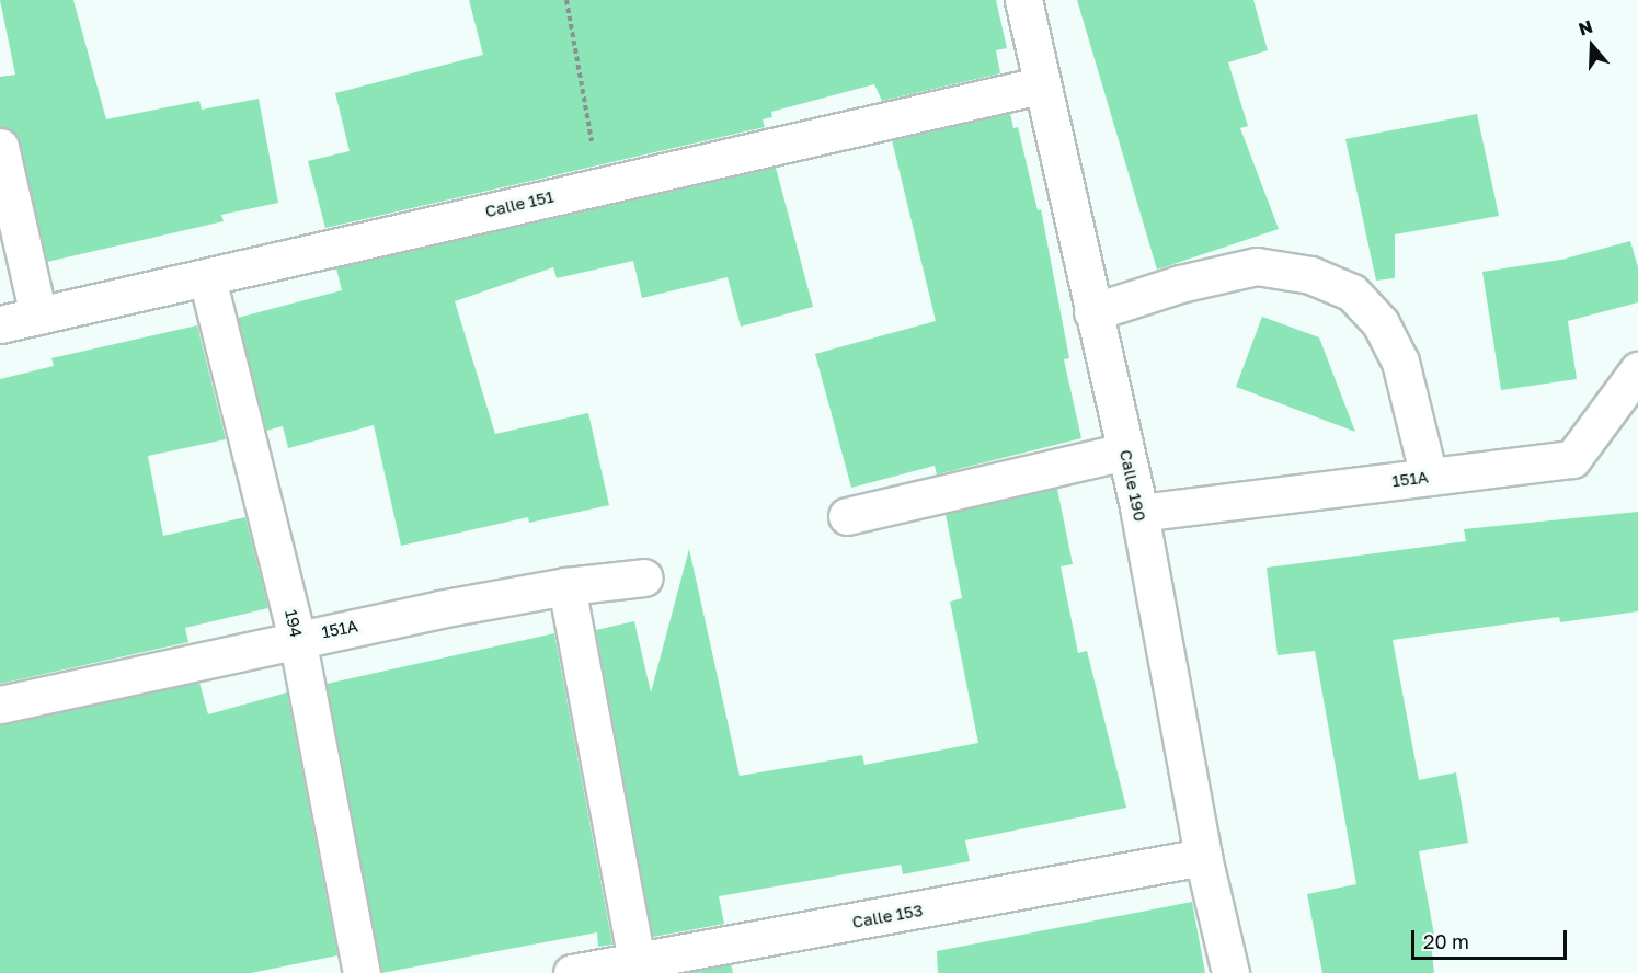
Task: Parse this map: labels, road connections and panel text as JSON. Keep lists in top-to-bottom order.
{
  "streets": {
    "street": [
      "Calle 151",
      "151A",
      "Calle 190",
      "194",
      "Calle 153"
    ]
  },
  "crossings": [
    ["Calle 151", "Calle 190"],
    ["Calle 151", "194"],
    ["151A", "Calle 190"],
    ["151A", "194"],
    ["Calle 190", "Calle 153"]
  ],
  "scale_bar": "20 m",
  "north": "top"
}
